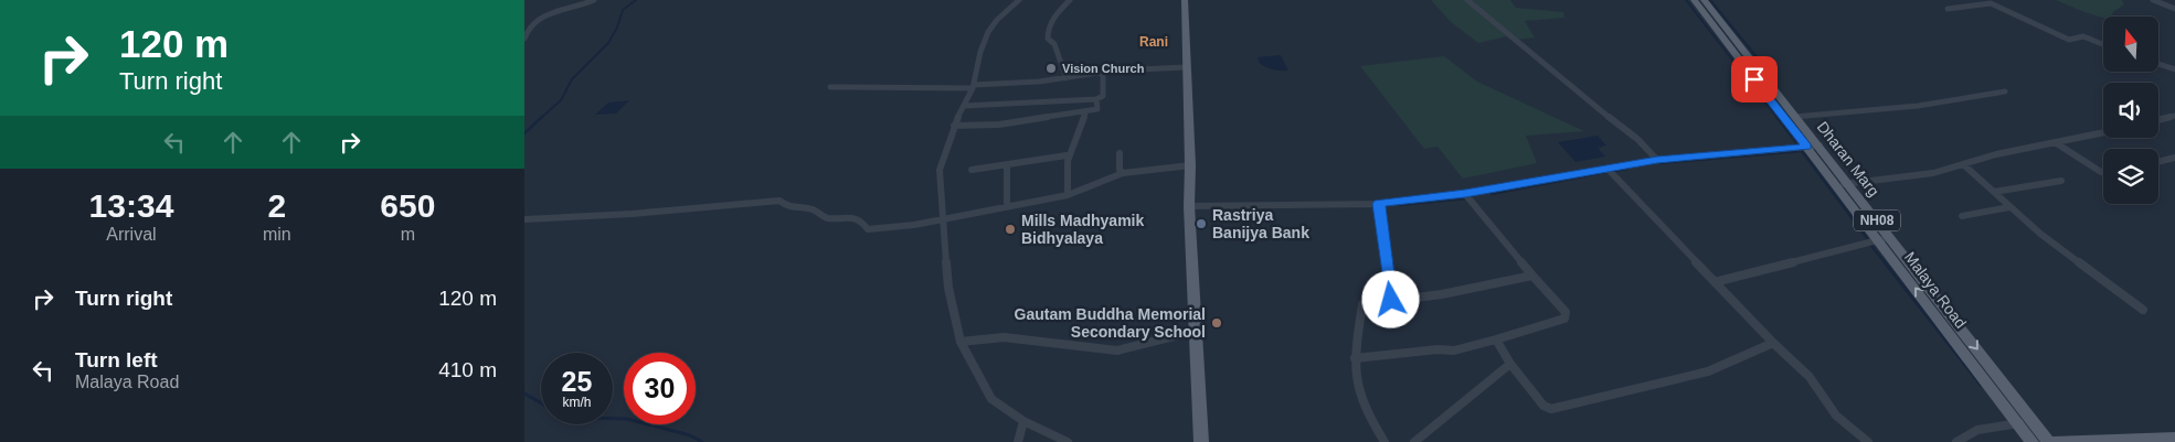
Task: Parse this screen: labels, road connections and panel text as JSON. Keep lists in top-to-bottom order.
{
  "streets": {
    "main road": ["Dharan Marg", "NH08", "Malaya Road"]
  },
  "one_way": ["Dharan Marg", "Malaya Road"],
  "districts": ["Rani"],
  "places": [
    "Vision Church",
    "Rastriya Banijya Bank",
    "Mills Madhyamik Bidhyalaya",
    "Gautam Buddha Memorial Secondary School"
  ],
  "north": "top",
  "page": {
    "turn": ["120 m", "Turn right"],
    "eta": [
      "13:34",
      "Arrival",
      "2",
      "min",
      "650",
      "m"
    ],
    "list": [
      {
        "name": "Turn right",
        "value": "120 m"
      },
      {
        "name": "Turn left",
        "note": "Malaya Road",
        "value": "410 m"
      }
    ],
    "speed": "25 km/h",
    "limit": "30"
  }
}
